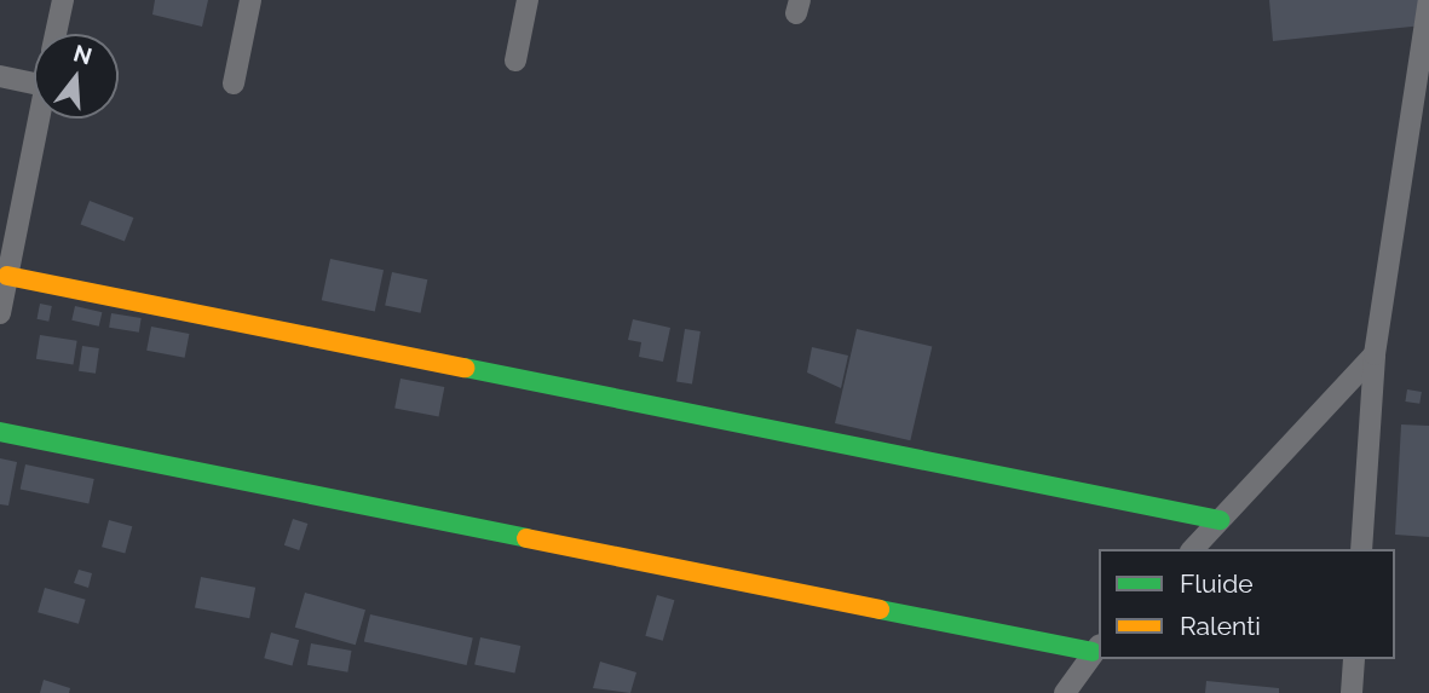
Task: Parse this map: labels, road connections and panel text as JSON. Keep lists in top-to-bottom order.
{
  "legend": ["Fluide", "Ralenti"],
  "north": "top"
}
